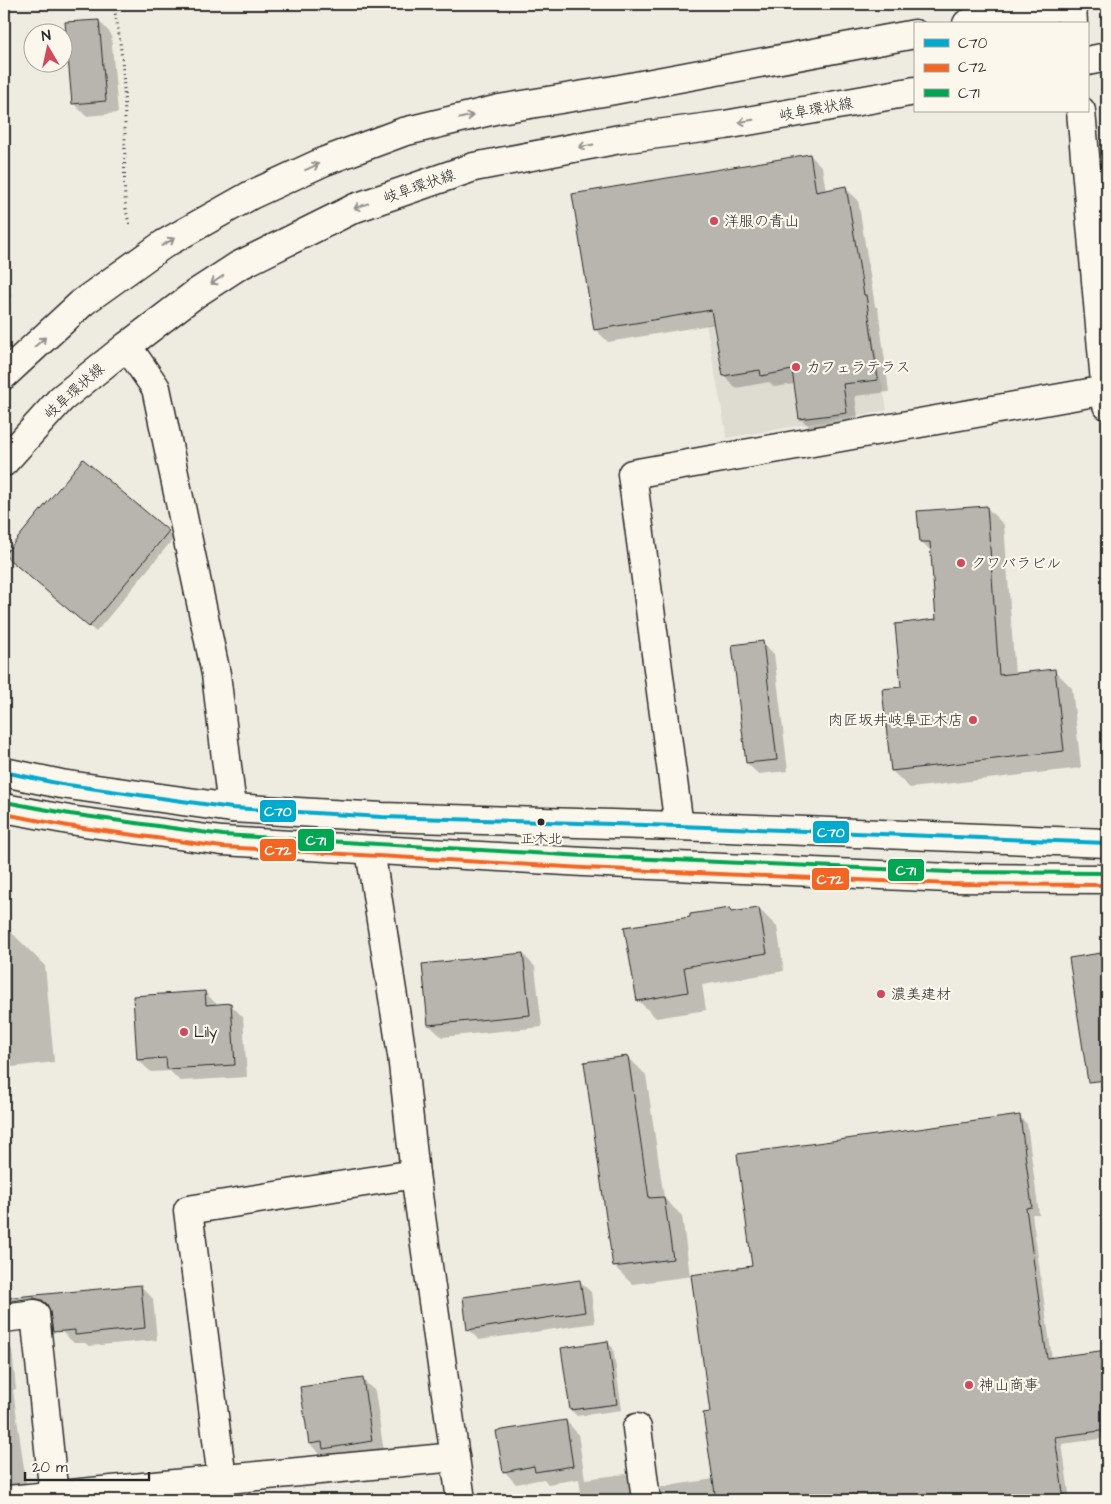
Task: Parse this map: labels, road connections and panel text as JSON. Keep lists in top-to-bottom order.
{
  "streets": {
    "main road": ["岐阜環状線"]
  },
  "places": [
    "洋服の青山",
    "カフェラテラス",
    "クワバラビル",
    "肉匠坂井岐阜正木店",
    "正木北",
    "濃美建材",
    "Lily",
    "神山商事"
  ],
  "lines": ["transit line C70", "transit line C71", "transit line C72"],
  "legend": ["C70", "C72", "C71"],
  "scale_bar": "20 m",
  "north": "top"
}
